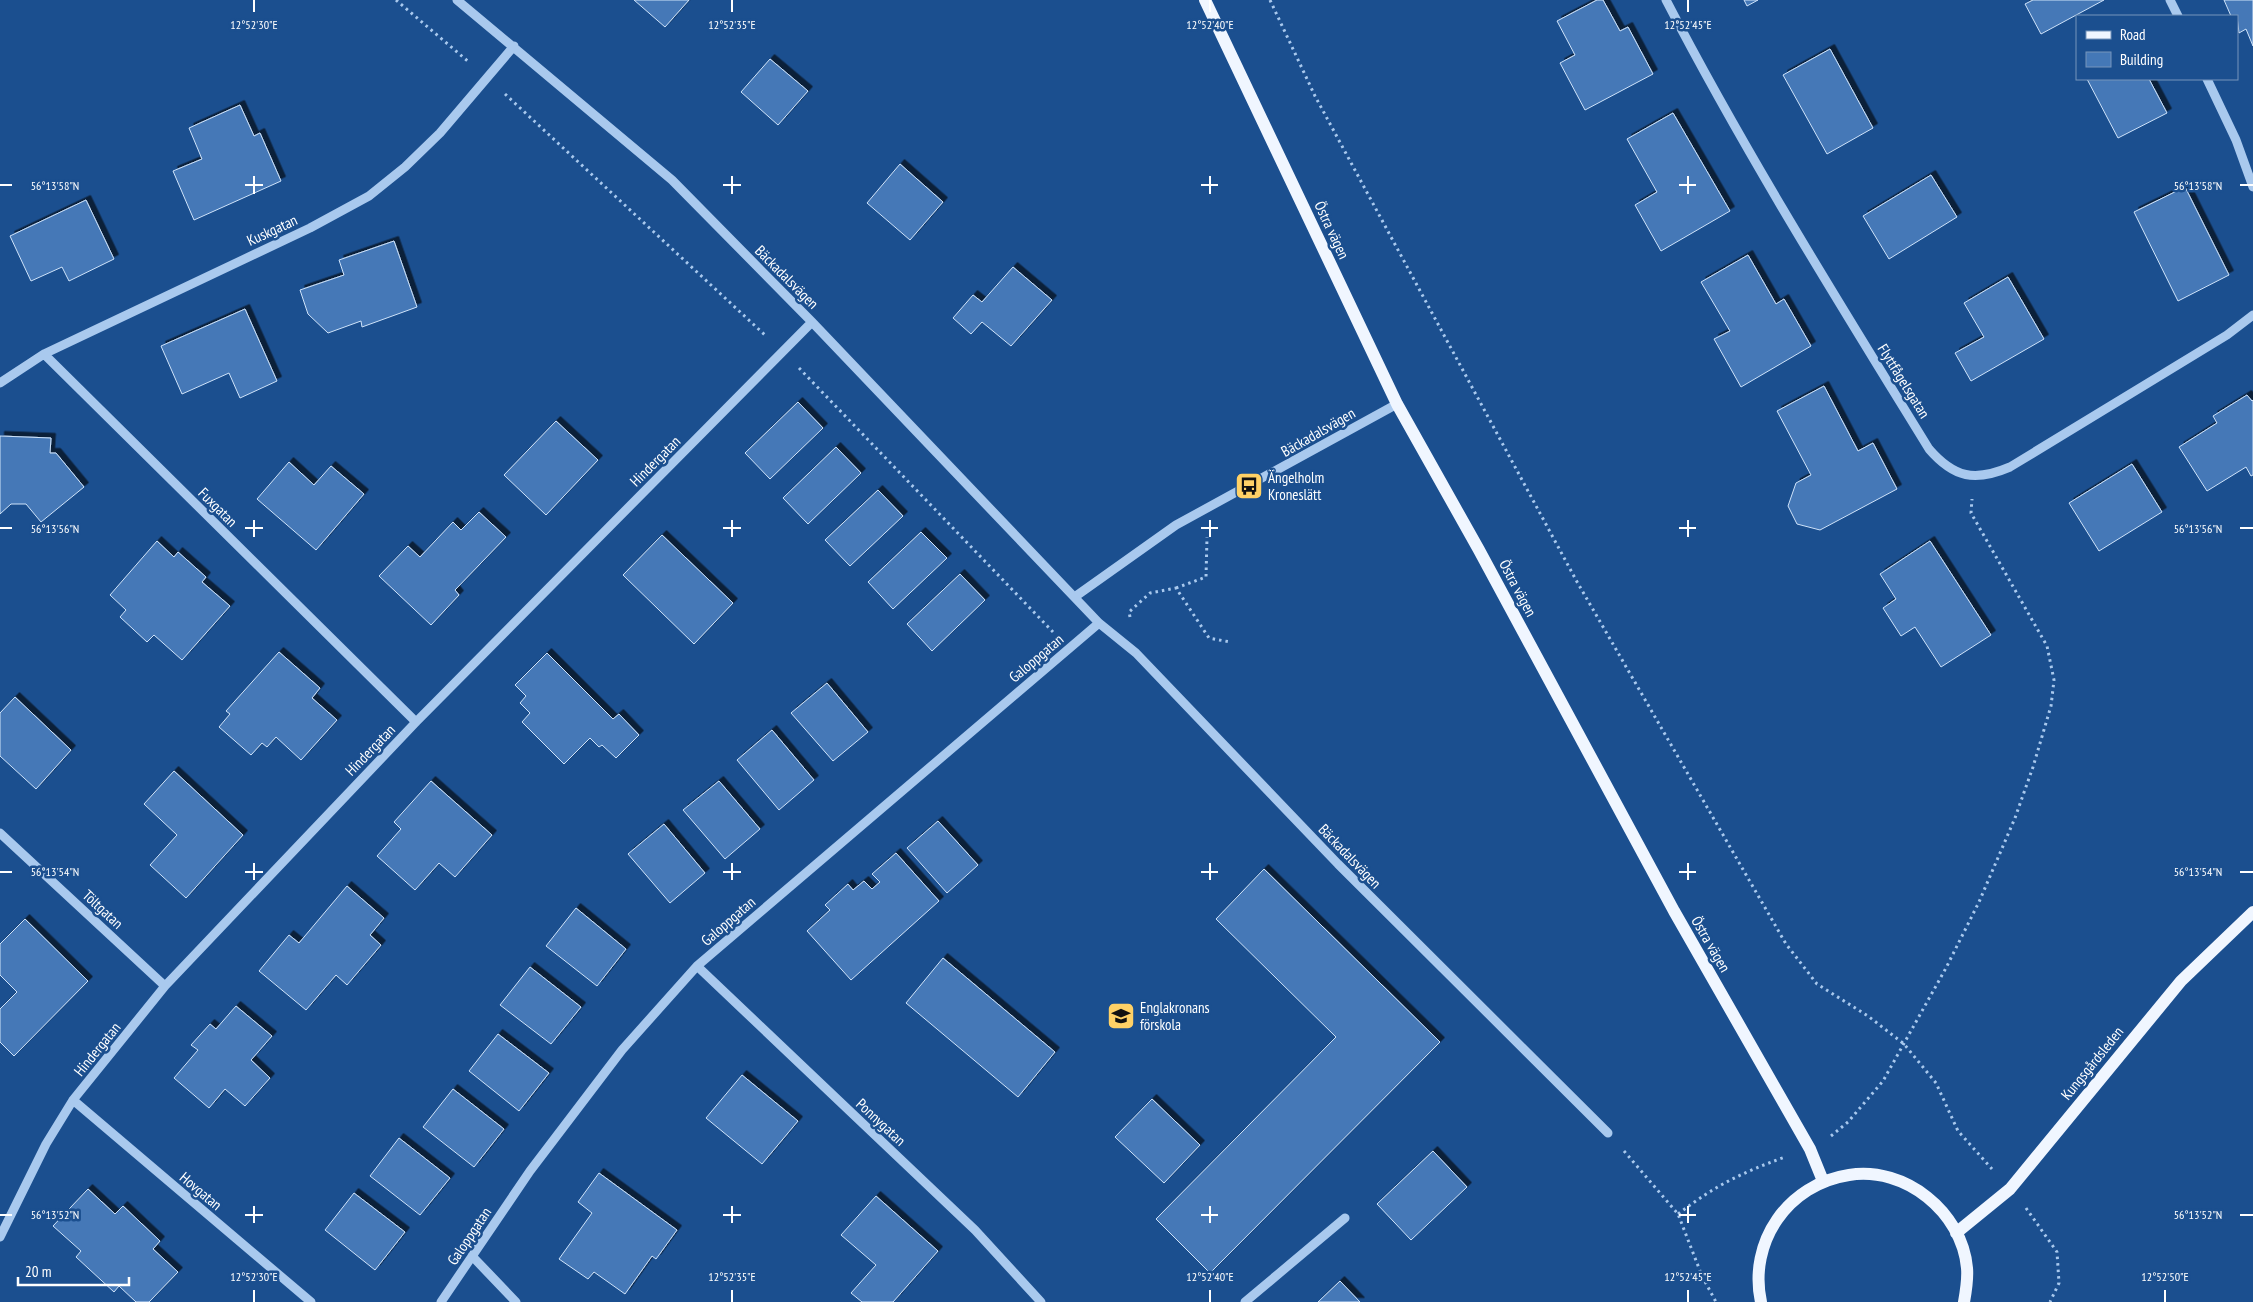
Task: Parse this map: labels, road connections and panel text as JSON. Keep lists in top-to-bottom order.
{
  "streets": {
    "main road": ["Östra vägen", "Kungsgårdsleden"],
    "street": [
      "Kuskgatan",
      "Bäckadalsvägen",
      "Flyttfågelsgatan",
      "Hindergatan",
      "Fuxgatan",
      "Galoppgatan",
      "Töltgatan",
      "Ponnygatan",
      "Hovgatan"
    ]
  },
  "crossings": [
    ["Kuskgatan", "Bäckadalsvägen"],
    ["Kuskgatan", "Fuxgatan"],
    ["Östra vägen", "Bäckadalsvägen"],
    ["Bäckadalsvägen", "Hindergatan"],
    ["Bäckadalsvägen", "Galoppgatan"],
    ["Hindergatan", "Fuxgatan"],
    ["Hindergatan", "Töltgatan"],
    ["Hindergatan", "Hovgatan"],
    ["Galoppgatan", "Ponnygatan"]
  ],
  "places": {
    "bus stop": ["Ängelholm Kroneslätt"],
    "school or university": ["Englakronans förskola"]
  },
  "legend": ["Road", "Building"],
  "scale_bar": "20 m",
  "coordinates": [
    "12°52'30\"E",
    "12°52'35\"E",
    "12°52'40\"E",
    "12°52'45\"E",
    "56°13'58\"N",
    "56°13'56\"N",
    "56°13'54\"N",
    "56°13'52\"N",
    "12°52'50\"E"
  ]
}
